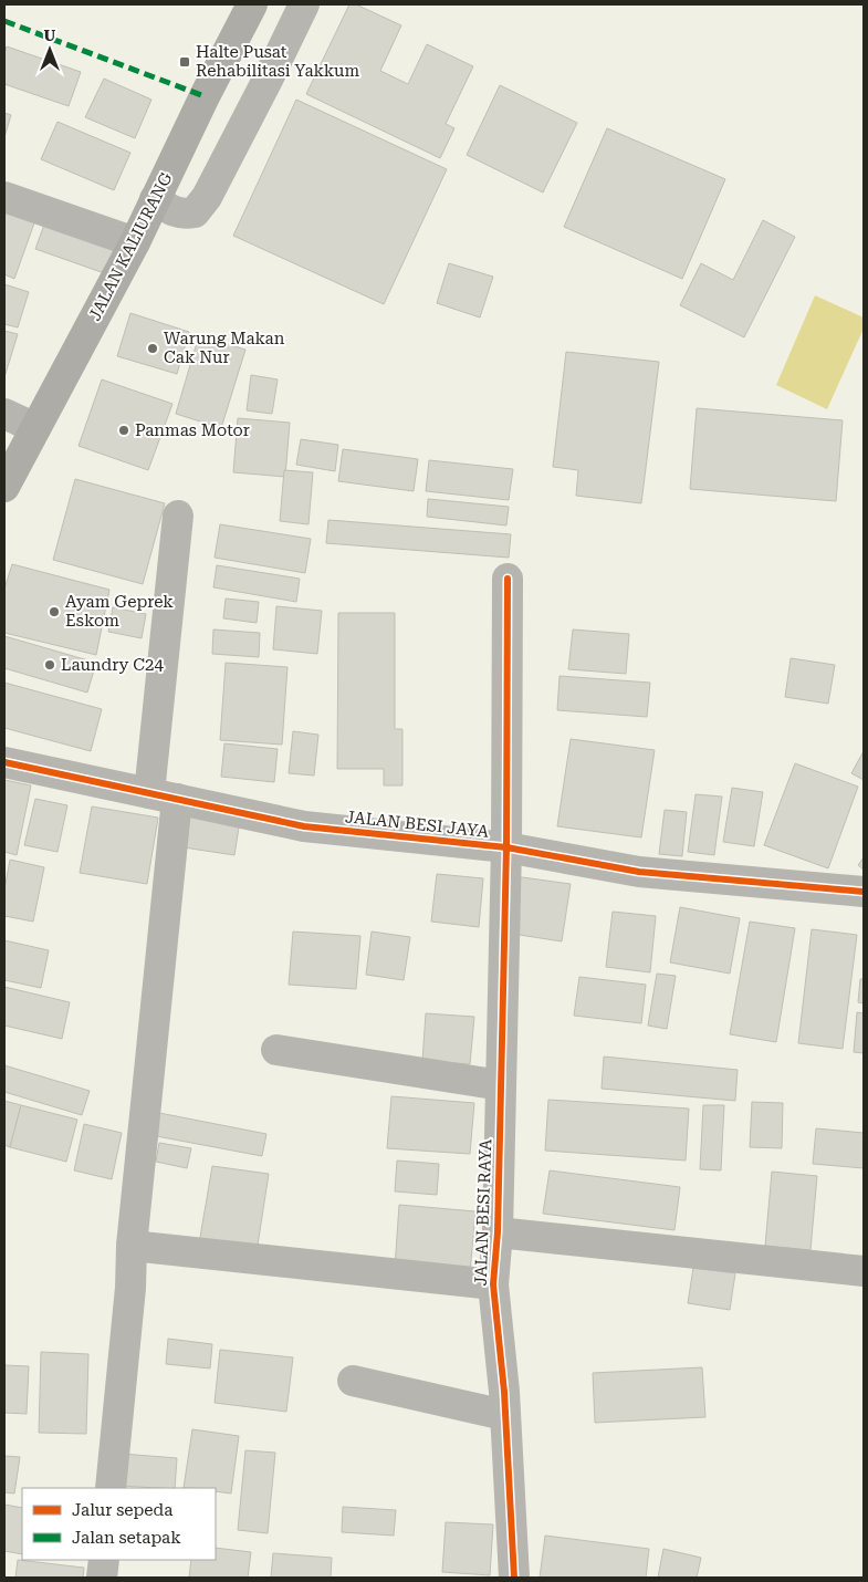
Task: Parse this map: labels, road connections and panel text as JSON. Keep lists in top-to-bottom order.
{
  "streets": {
    "main road": ["JALAN KALIURANG"],
    "street": ["JALAN BESI JAYA", "JALAN BESI RAYA"]
  },
  "crossings": [
    ["JALAN BESI JAYA", "JALAN BESI RAYA"]
  ],
  "places": {
    "transit": ["Halte Pusat Rehabilitasi Yakkum"],
    "other": [
      "Warung Makan Cak Nur",
      "Panmas Motor",
      "Ayam Geprek Eskom",
      "Laundry C24"
    ]
  },
  "legend": ["Jalur sepeda", "Jalan setapak"],
  "north": "top"
}
